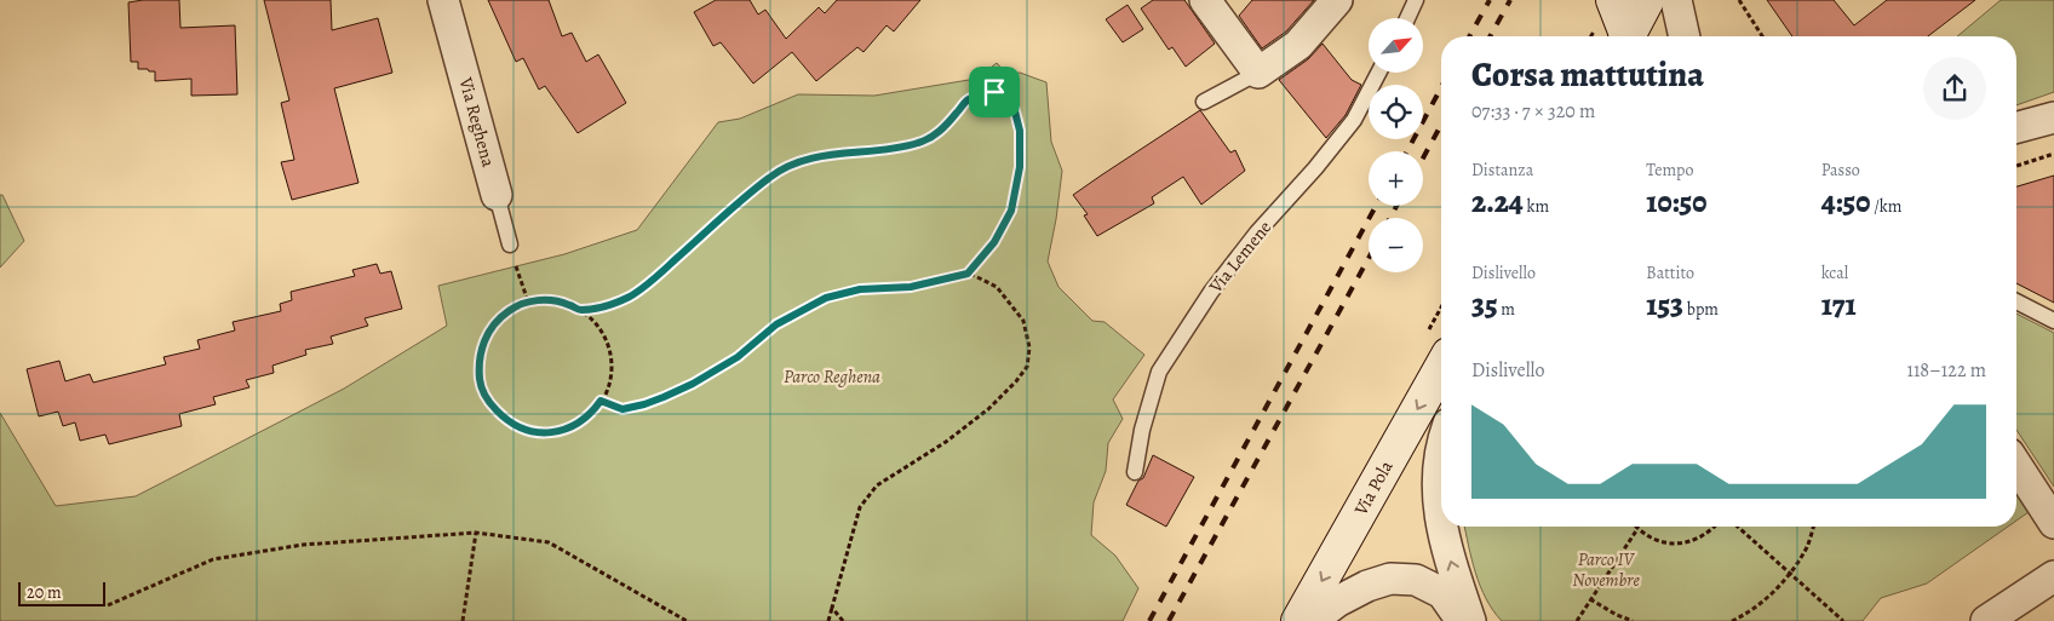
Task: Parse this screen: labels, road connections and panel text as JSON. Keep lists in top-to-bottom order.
{
  "streets": {
    "main road": ["Via Pola"],
    "street": ["Via Reghena"],
    "lane": ["Via Lemene"]
  },
  "one_way": ["Via Pola"],
  "parks": ["Parco Reghena", "Parco IV Novembre"],
  "scale_bar": "20 m",
  "north": "top right",
  "page": {
    "map_buttons": ["+", "−"],
    "heading": ["Corsa mattutina", "07:33 · 7 × 320 m"],
    "stats": [
      ["Distanza", "2.24 km"],
      ["Tempo", "10:50"],
      ["Passo", "4:50 /km"],
      ["Dislivello", "35 m"],
      ["Battito", "153 bpm"],
      ["kcal", "171"]
    ],
    "chart": ["Dislivello", "118–122 m"],
    "scale": "20 m"
  }
}
